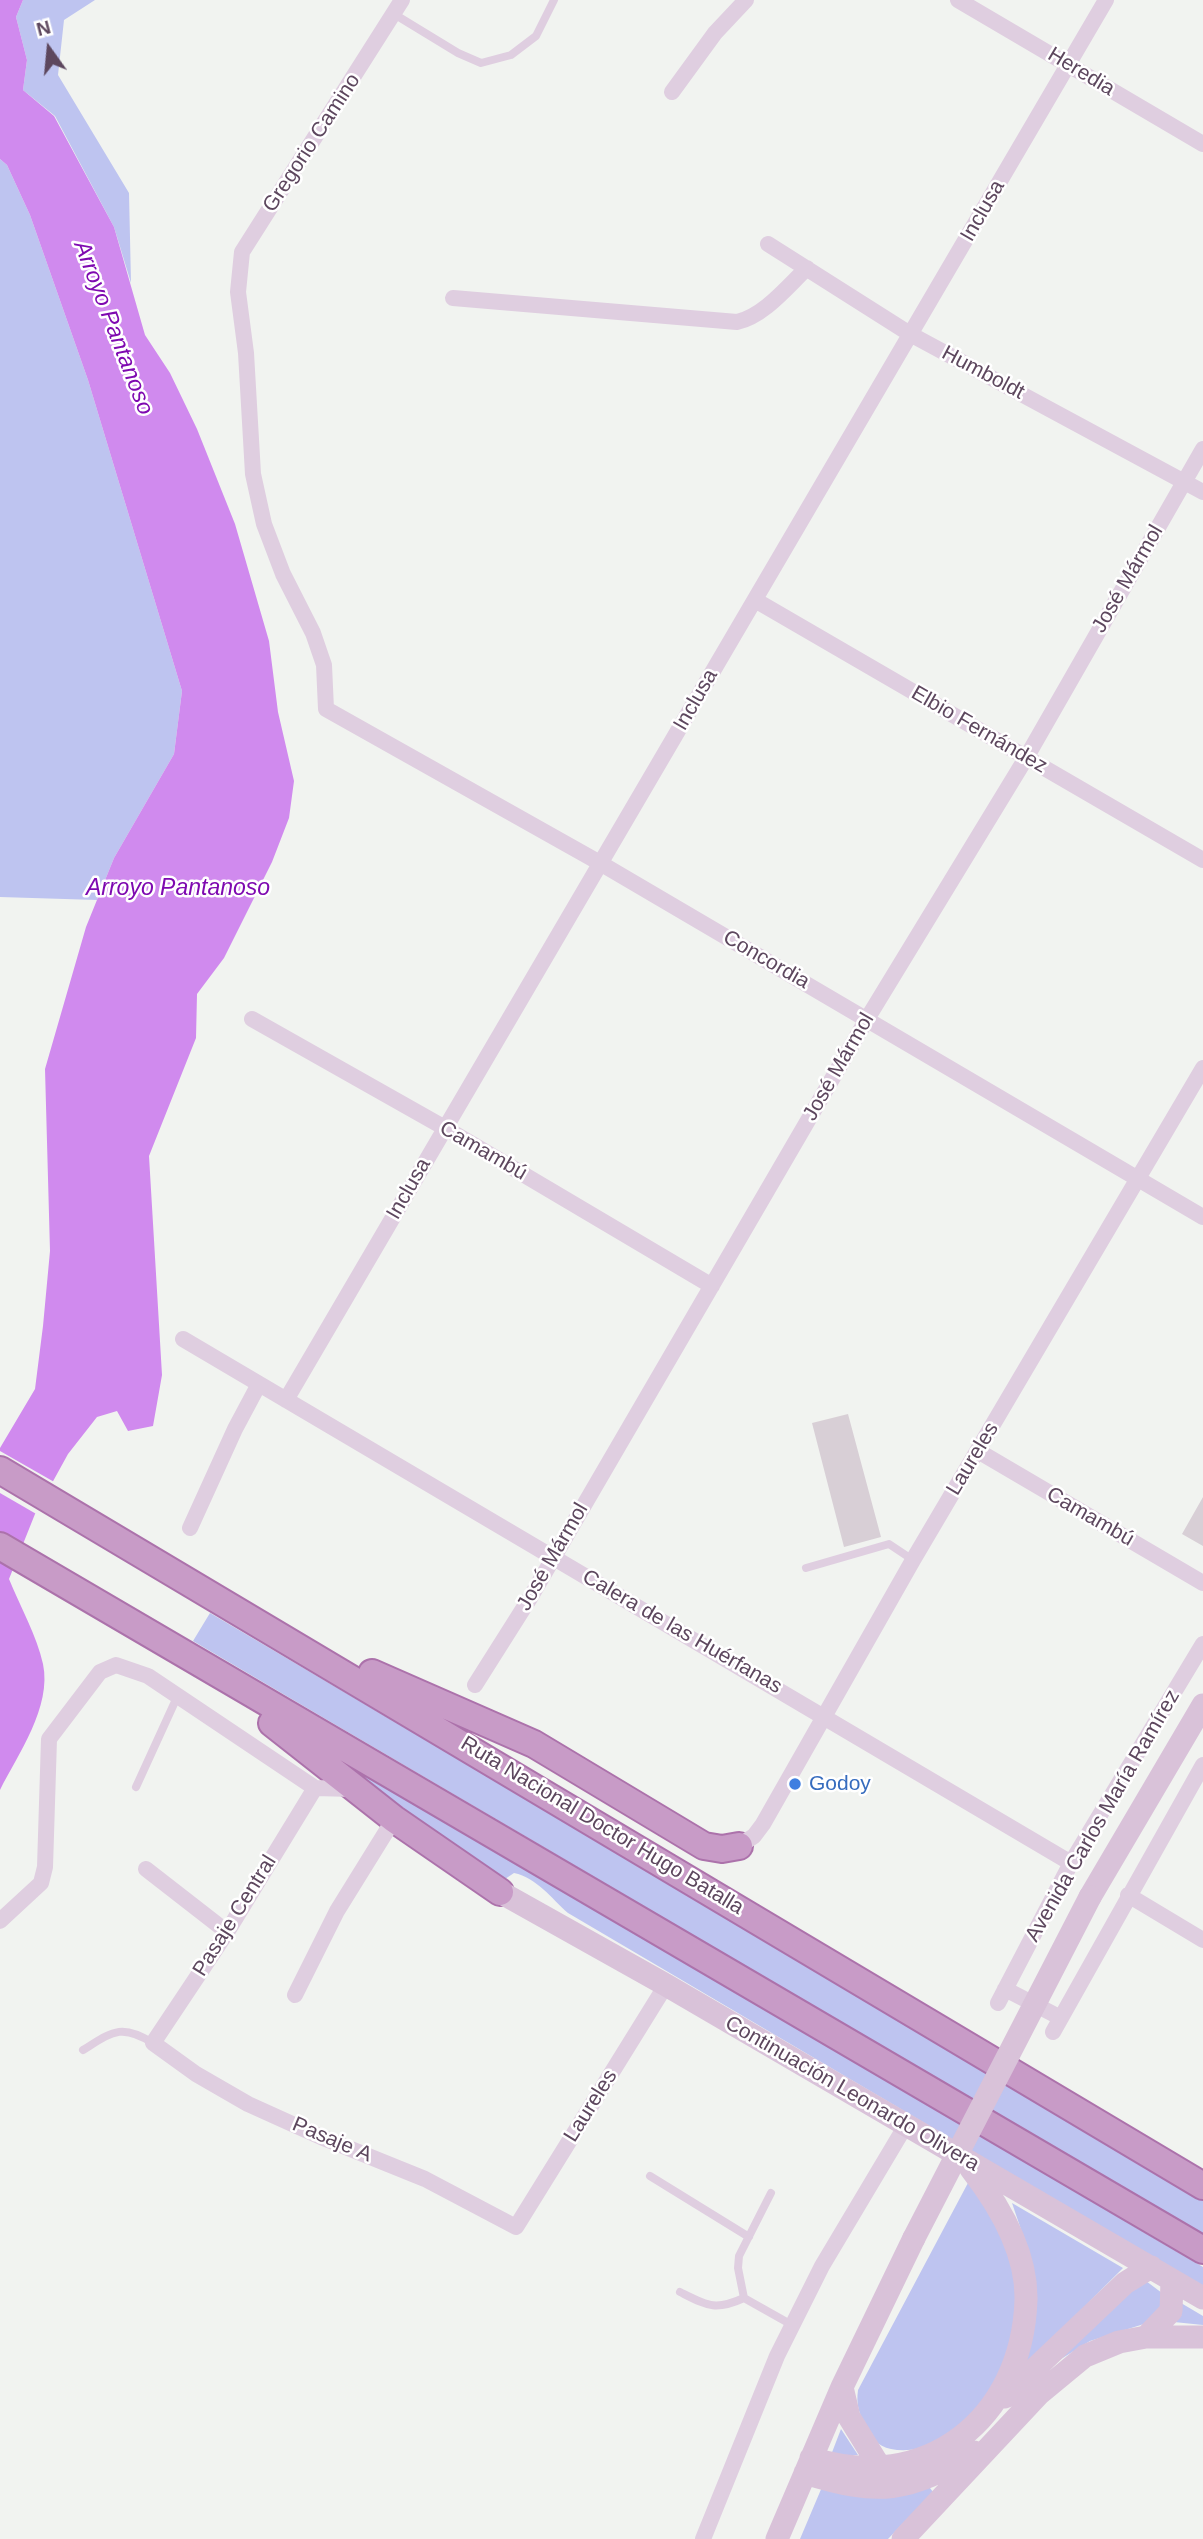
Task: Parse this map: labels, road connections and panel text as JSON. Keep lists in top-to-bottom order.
{
  "streets": {
    "highway": ["Ruta Nacional Doctor Hugo Batalla"],
    "main road": ["Avenida Carlos María Ramírez", "Continuación Leonardo Olivera"],
    "street": [
      "Heredia",
      "Gregorio Camino",
      "Inclusa",
      "Humboldt",
      "José Mármol",
      "Elbio Fernández",
      "Concordia",
      "Camambú",
      "Laureles",
      "Calera de las Huérfanas",
      "Pasaje Central",
      "Pasaje A"
    ]
  },
  "crossings": [
    ["Heredia", "Inclusa"],
    ["Gregorio Camino", "Concordia"],
    ["Inclusa", "Humboldt"],
    ["Inclusa", "Elbio Fernández"],
    ["Inclusa", "Concordia"],
    ["Inclusa", "Camambú"],
    ["Inclusa", "Calera de las Huérfanas"],
    ["Humboldt", "José Mármol"],
    ["José Mármol", "Elbio Fernández"],
    ["José Mármol", "Concordia"],
    ["José Mármol", "Camambú"],
    ["José Mármol", "Calera de las Huérfanas"],
    ["Concordia", "Laureles"],
    ["Camambú", "Laureles"],
    ["Laureles", "Calera de las Huérfanas"],
    ["Laureles", "Continuación Leonardo Olivera"],
    ["Laureles", "Pasaje A"],
    ["Calera de las Huérfanas", "Avenida Carlos María Ramírez"],
    ["Pasaje Central", "Pasaje A"]
  ],
  "water": ["Arroyo Pantanoso"],
  "places": ["Godoy"],
  "north": "top"
}
